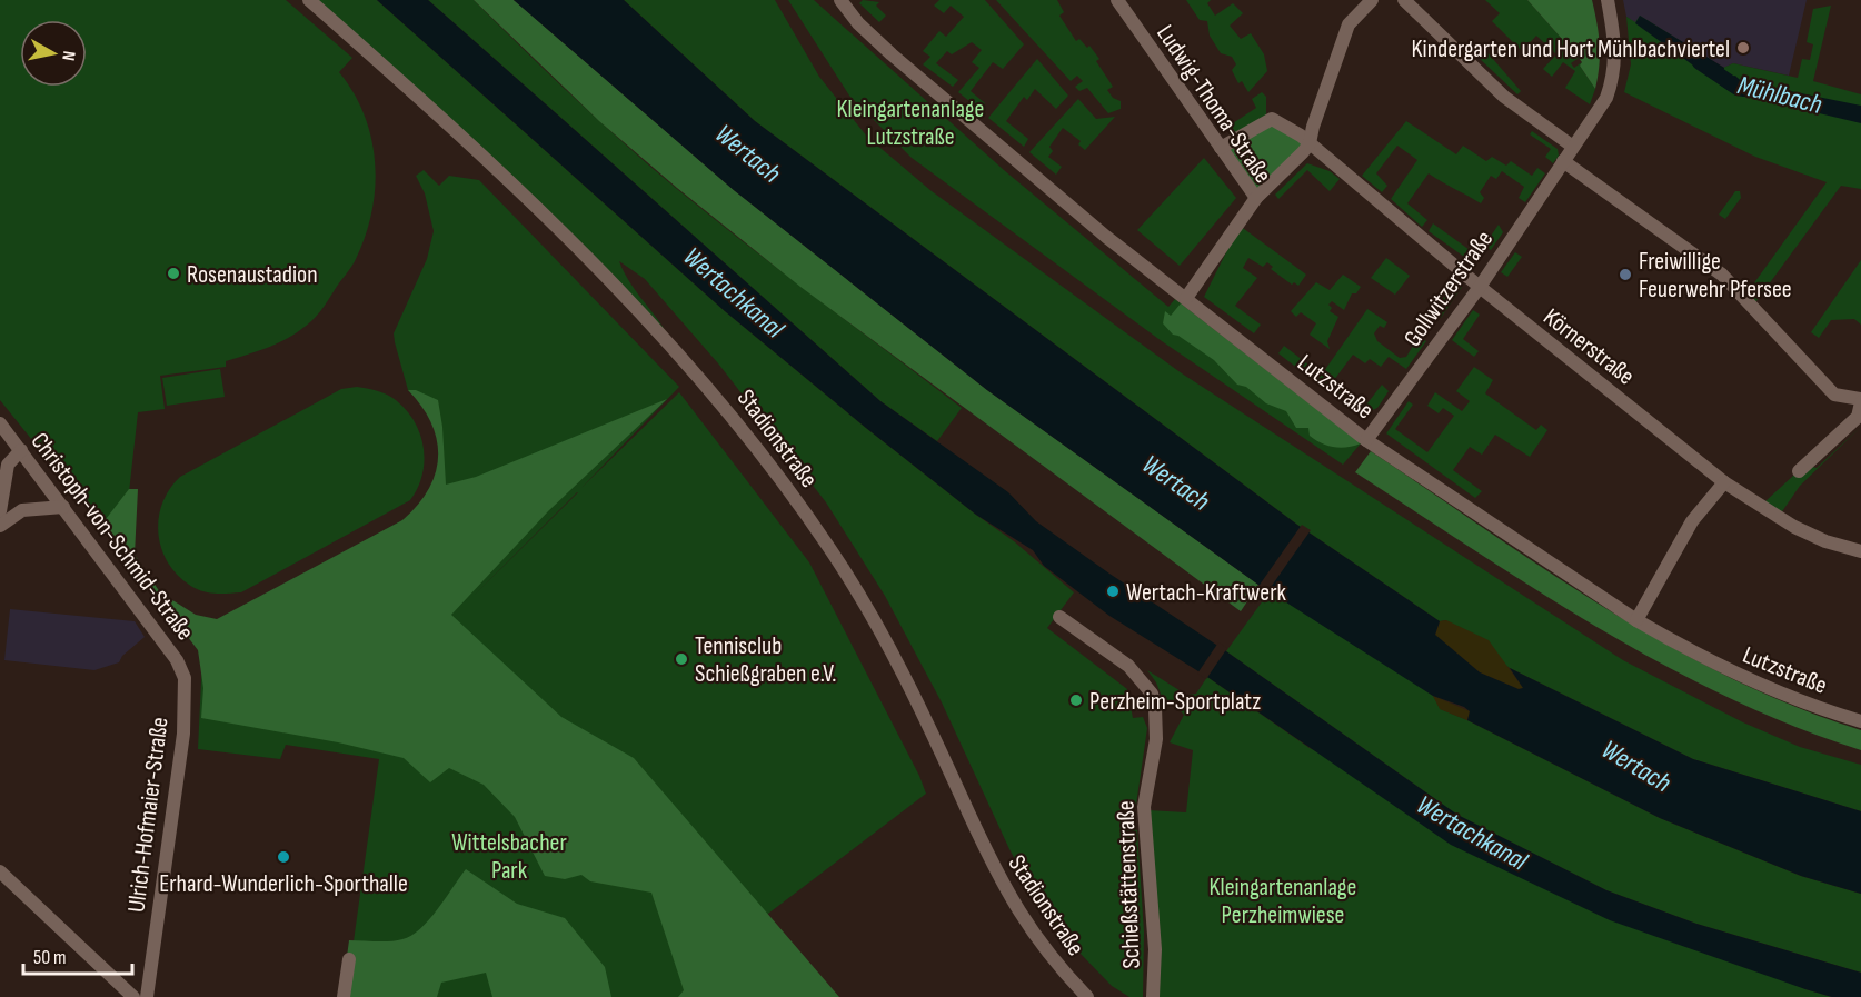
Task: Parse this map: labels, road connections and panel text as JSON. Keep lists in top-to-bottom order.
{
  "streets": {
    "street": [
      "Ludwig-Thoma-Straße",
      "Gollwitzerstraße",
      "Körnerstraße",
      "Lutzstraße",
      "Stadionstraße",
      "Christoph-von-Schmid-Straße",
      "Ulrich-Hofmaier-Straße",
      "Schießstättenstraße"
    ]
  },
  "crossings": [
    ["Ludwig-Thoma-Straße", "Körnerstraße"],
    ["Ludwig-Thoma-Straße", "Lutzstraße"],
    ["Gollwitzerstraße", "Körnerstraße"],
    ["Gollwitzerstraße", "Lutzstraße"],
    ["Christoph-von-Schmid-Straße", "Ulrich-Hofmaier-Straße"]
  ],
  "water": ["Mühlbach", "Wertach", "Wertachkanal"],
  "parks": ["Kleingartenanlage Lutzstraße", "Wittelsbacher Park", "Kleingartenanlage Perzheimwiese"],
  "places": [
    "Kindergarten und Hort Mühlbachviertel",
    "Rosenaustadion",
    "Freiwillige Feuerwehr Pfersee",
    "Wertach-Kraftwerk",
    "Tennisclub Schießgraben e.V.",
    "Perzheim-Sportplatz",
    "Erhard-Wunderlich-Sporthalle"
  ],
  "scale_bar": "50 m",
  "north": "right"
}
